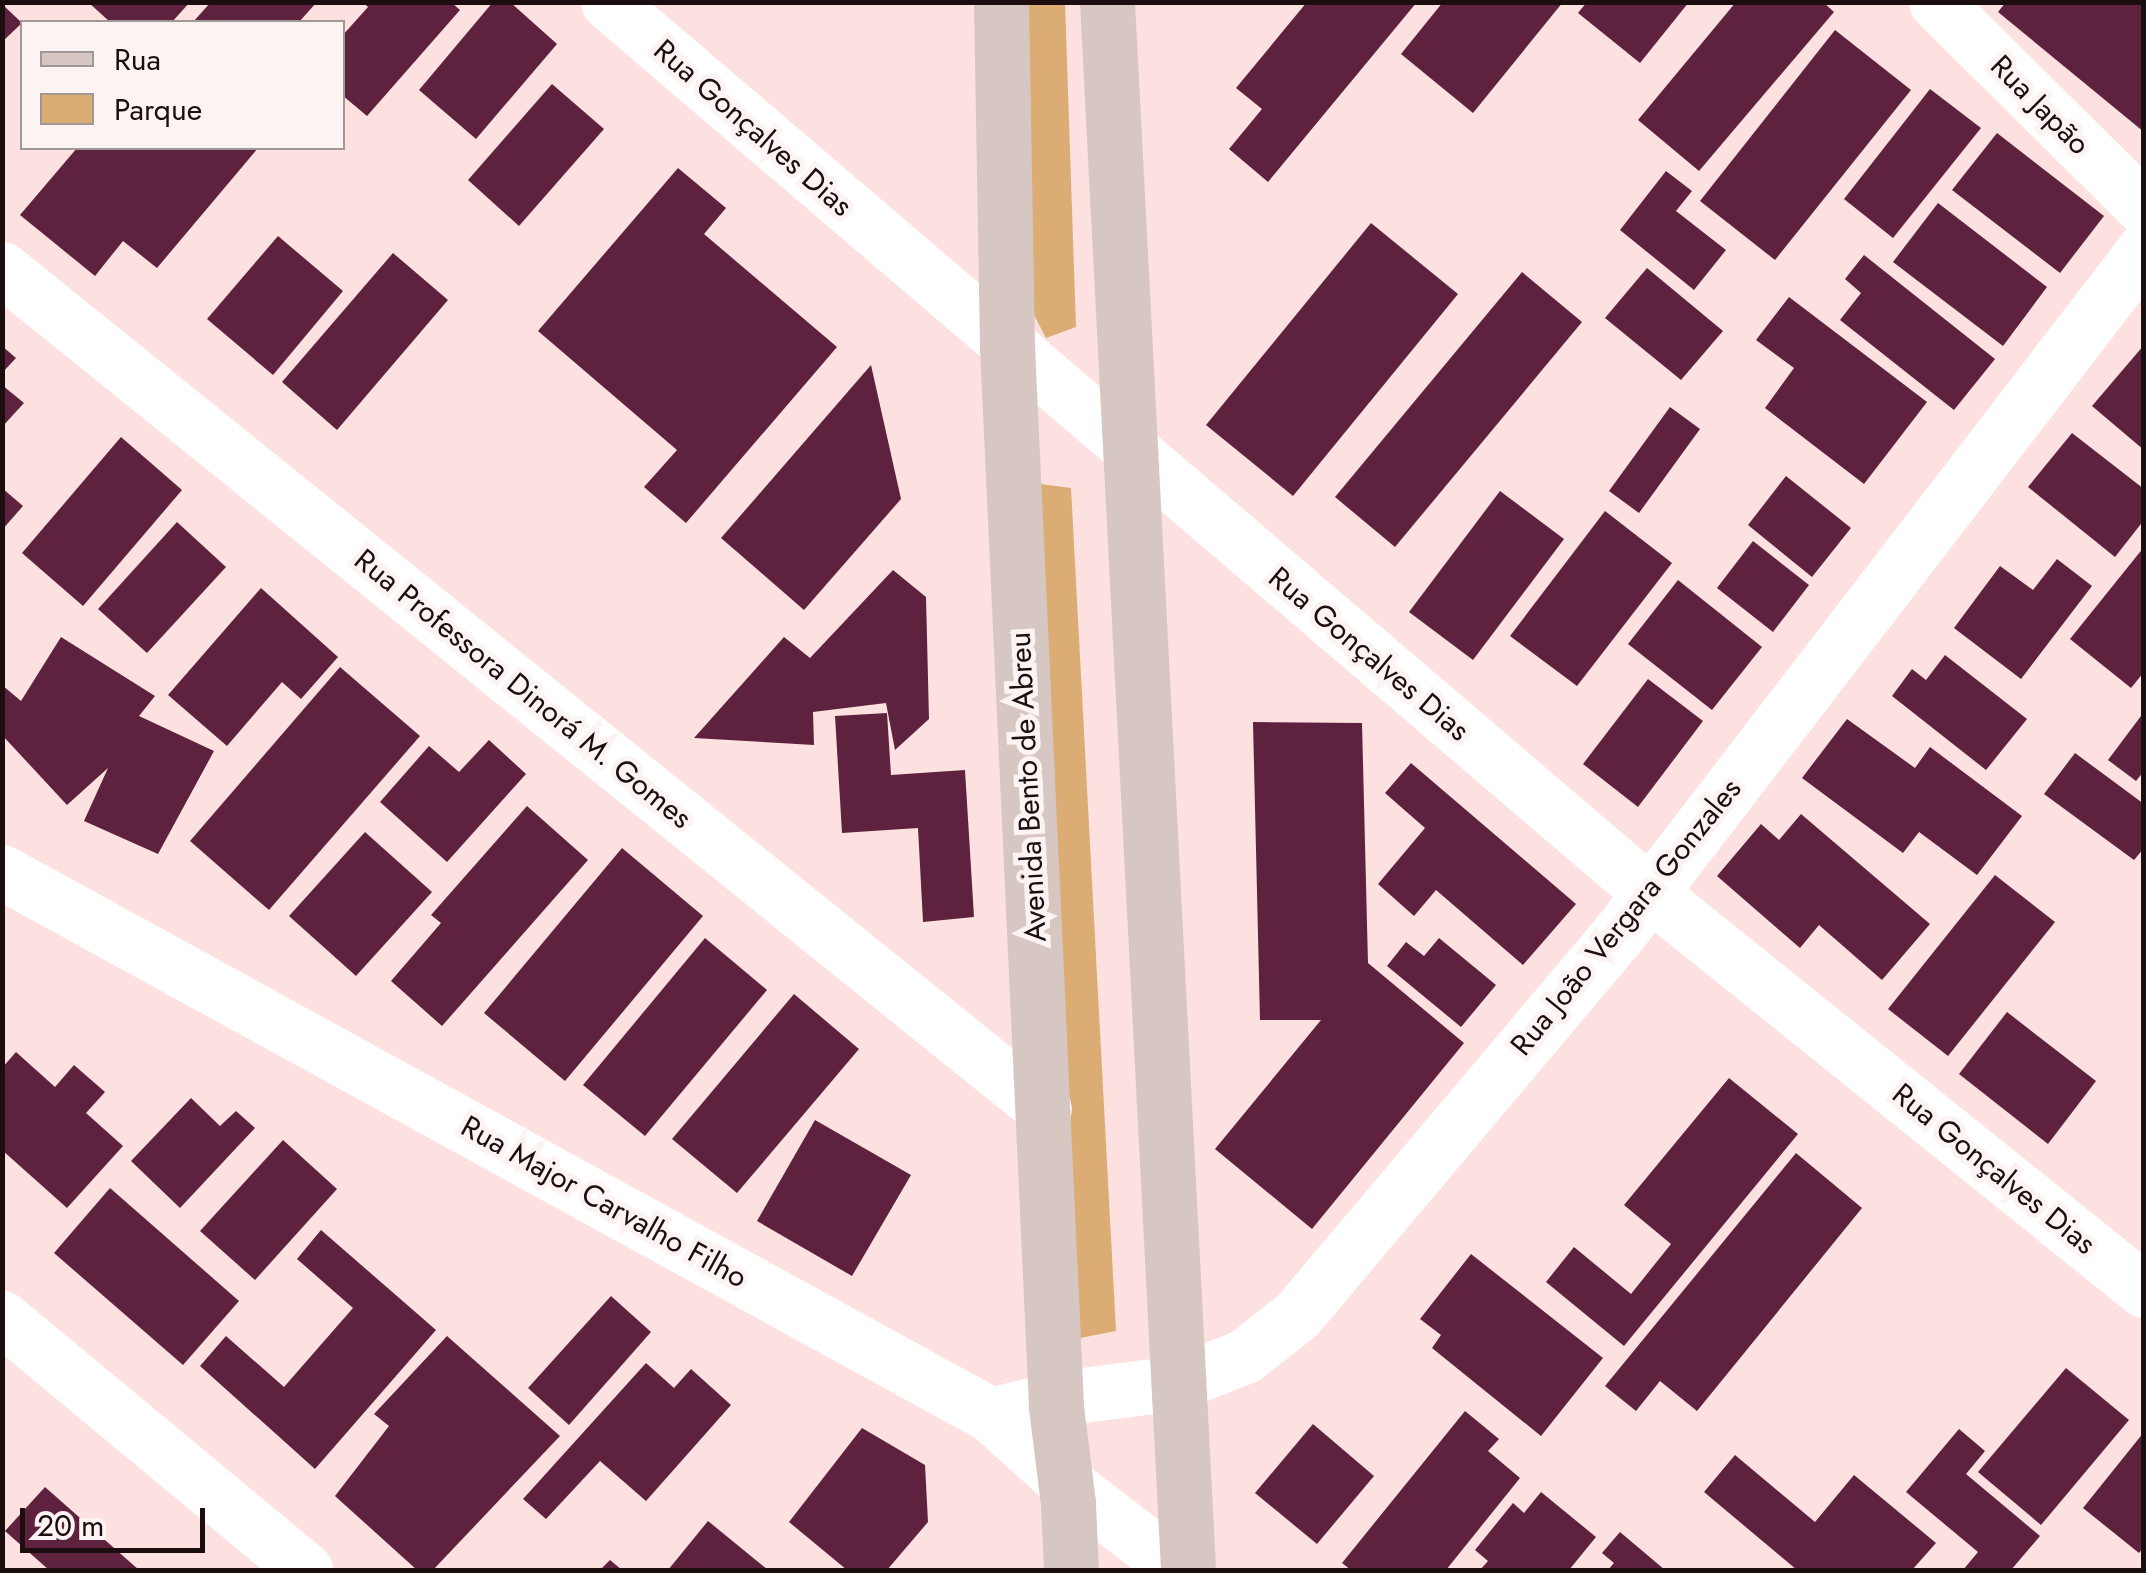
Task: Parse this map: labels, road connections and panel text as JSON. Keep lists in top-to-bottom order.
{
  "streets": {
    "main road": ["Avenida Bento de Abreu"],
    "street": [
      "Rua Japão",
      "Rua Gonçalves Dias",
      "Rua Professora Dinorá M. Gomes",
      "Rua João Vergara Gonzales",
      "Rua Major Carvalho Filho"
    ]
  },
  "crossings": [
    ["Rua Gonçalves Dias", "Avenida Bento de Abreu"],
    ["Rua Gonçalves Dias", "Rua João Vergara Gonzales"],
    ["Rua Professora Dinorá M. Gomes", "Avenida Bento de Abreu"],
    ["Avenida Bento de Abreu", "Rua João Vergara Gonzales"],
    ["Avenida Bento de Abreu", "Rua Major Carvalho Filho"],
    ["Rua João Vergara Gonzales", "Rua Major Carvalho Filho"]
  ],
  "legend": ["Rua", "Parque"],
  "scale_bar": "20 m"
}
